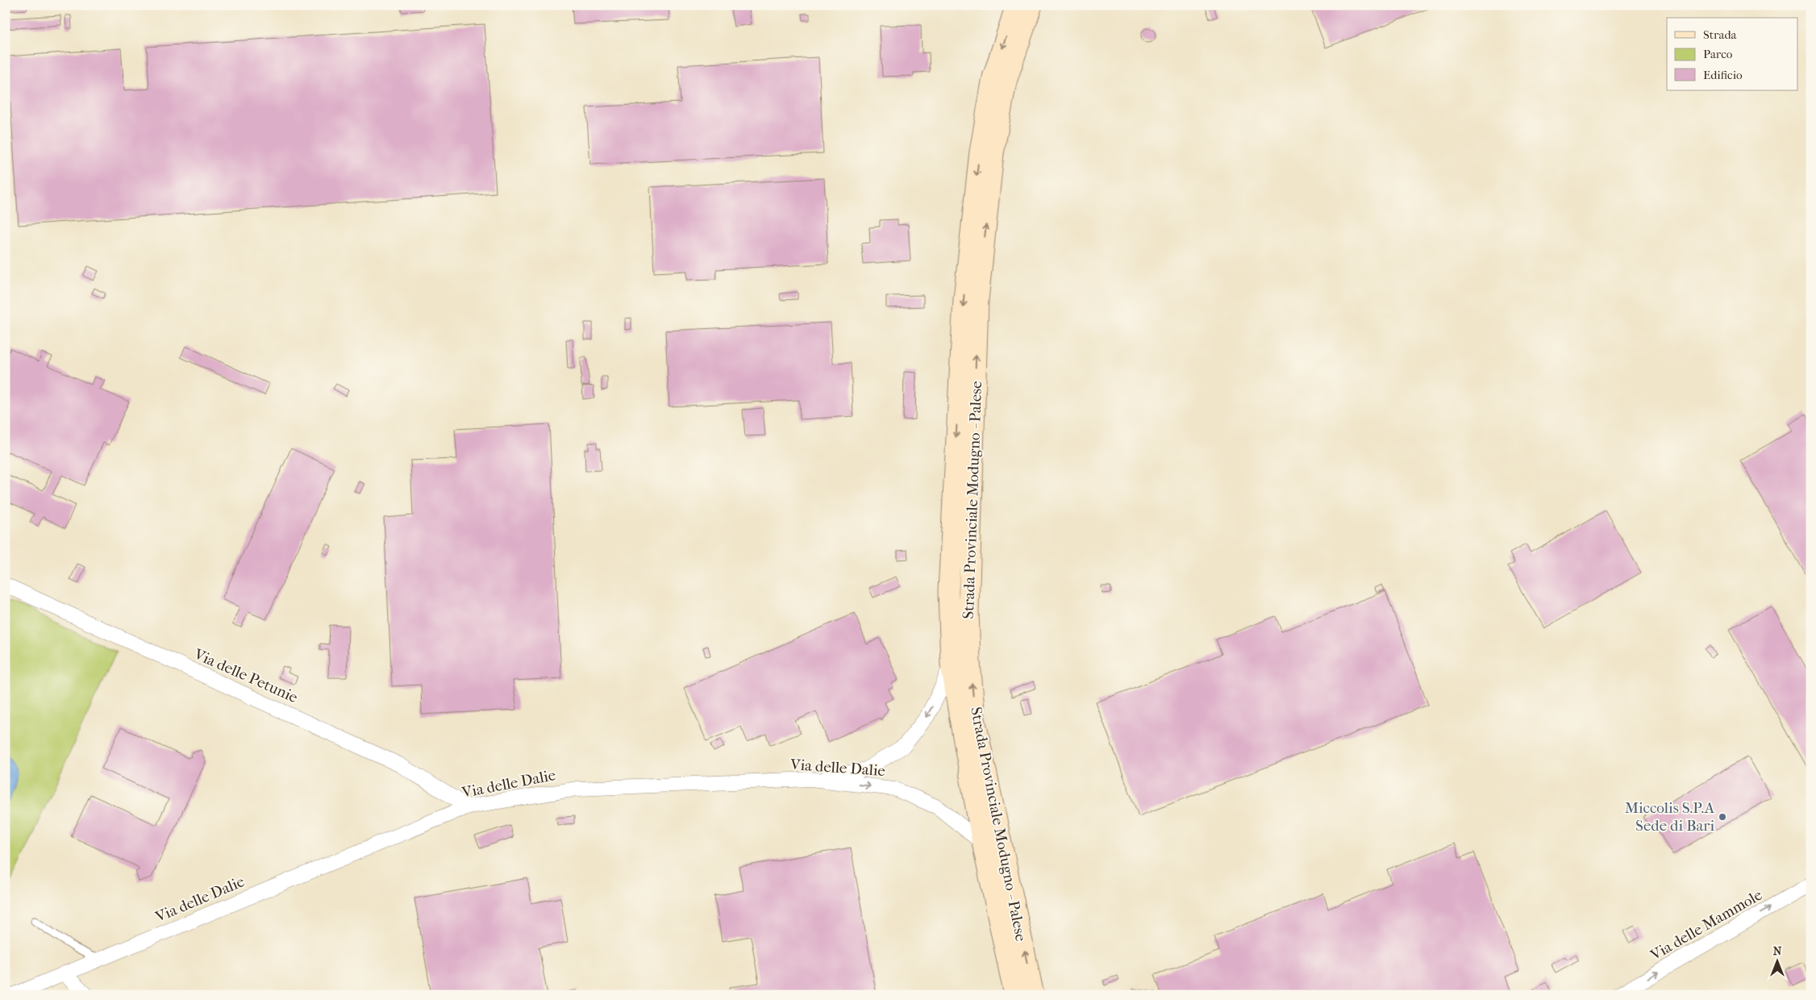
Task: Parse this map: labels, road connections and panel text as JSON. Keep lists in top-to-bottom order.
{
  "streets": {
    "main road": ["Strada Provinciale Modugno - Palese"],
    "street": ["Via delle Petunie", "Via delle Dalie", "Via delle Mammole"]
  },
  "crossings": [
    ["Strada Provinciale Modugno - Palese", "Via delle Dalie"],
    ["Via delle Petunie", "Via delle Dalie"]
  ],
  "one_way": ["Via delle Mammole"],
  "places": ["Miccolis S.P.A Sede di Bari"],
  "legend": ["Strada", "Parco", "Edificio"],
  "north": "top"
}
